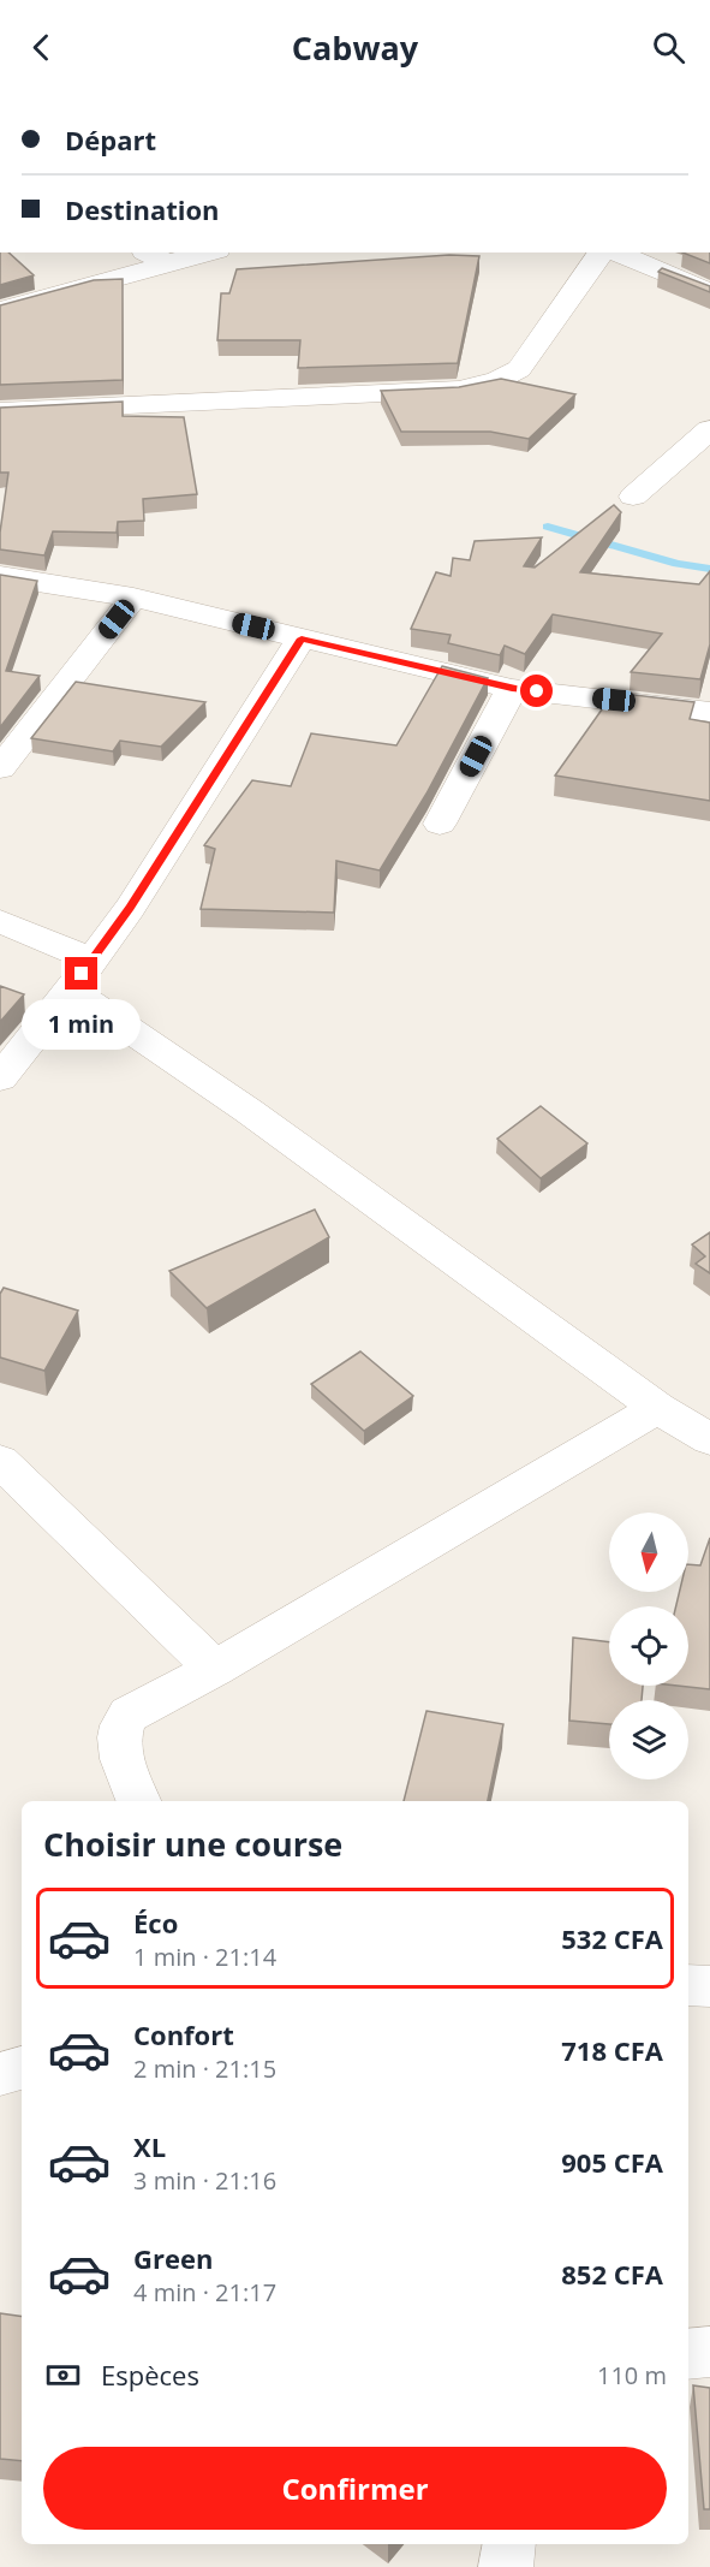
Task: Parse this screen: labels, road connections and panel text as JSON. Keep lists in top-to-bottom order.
{
  "north": "bottom",
  "page": {
    "header": "Cabway",
    "banner": ["Départ", "Destination"],
    "bubble": "1 min",
    "heading": "Choisir une course",
    "list": [
      {
        "name": "Éco",
        "note": "1 min · 21:14",
        "value": "532 CFA"
      },
      {
        "name": "Confort",
        "note": "2 min · 21:15",
        "value": "718 CFA"
      },
      {
        "name": "XL",
        "note": "3 min · 21:16",
        "value": "905 CFA"
      },
      {
        "name": "Green",
        "note": "4 min · 21:17",
        "value": "852 CFA"
      }
    ],
    "pay": ["Espèces", "110 m"],
    "buttons": "Confirmer"
  }
}
